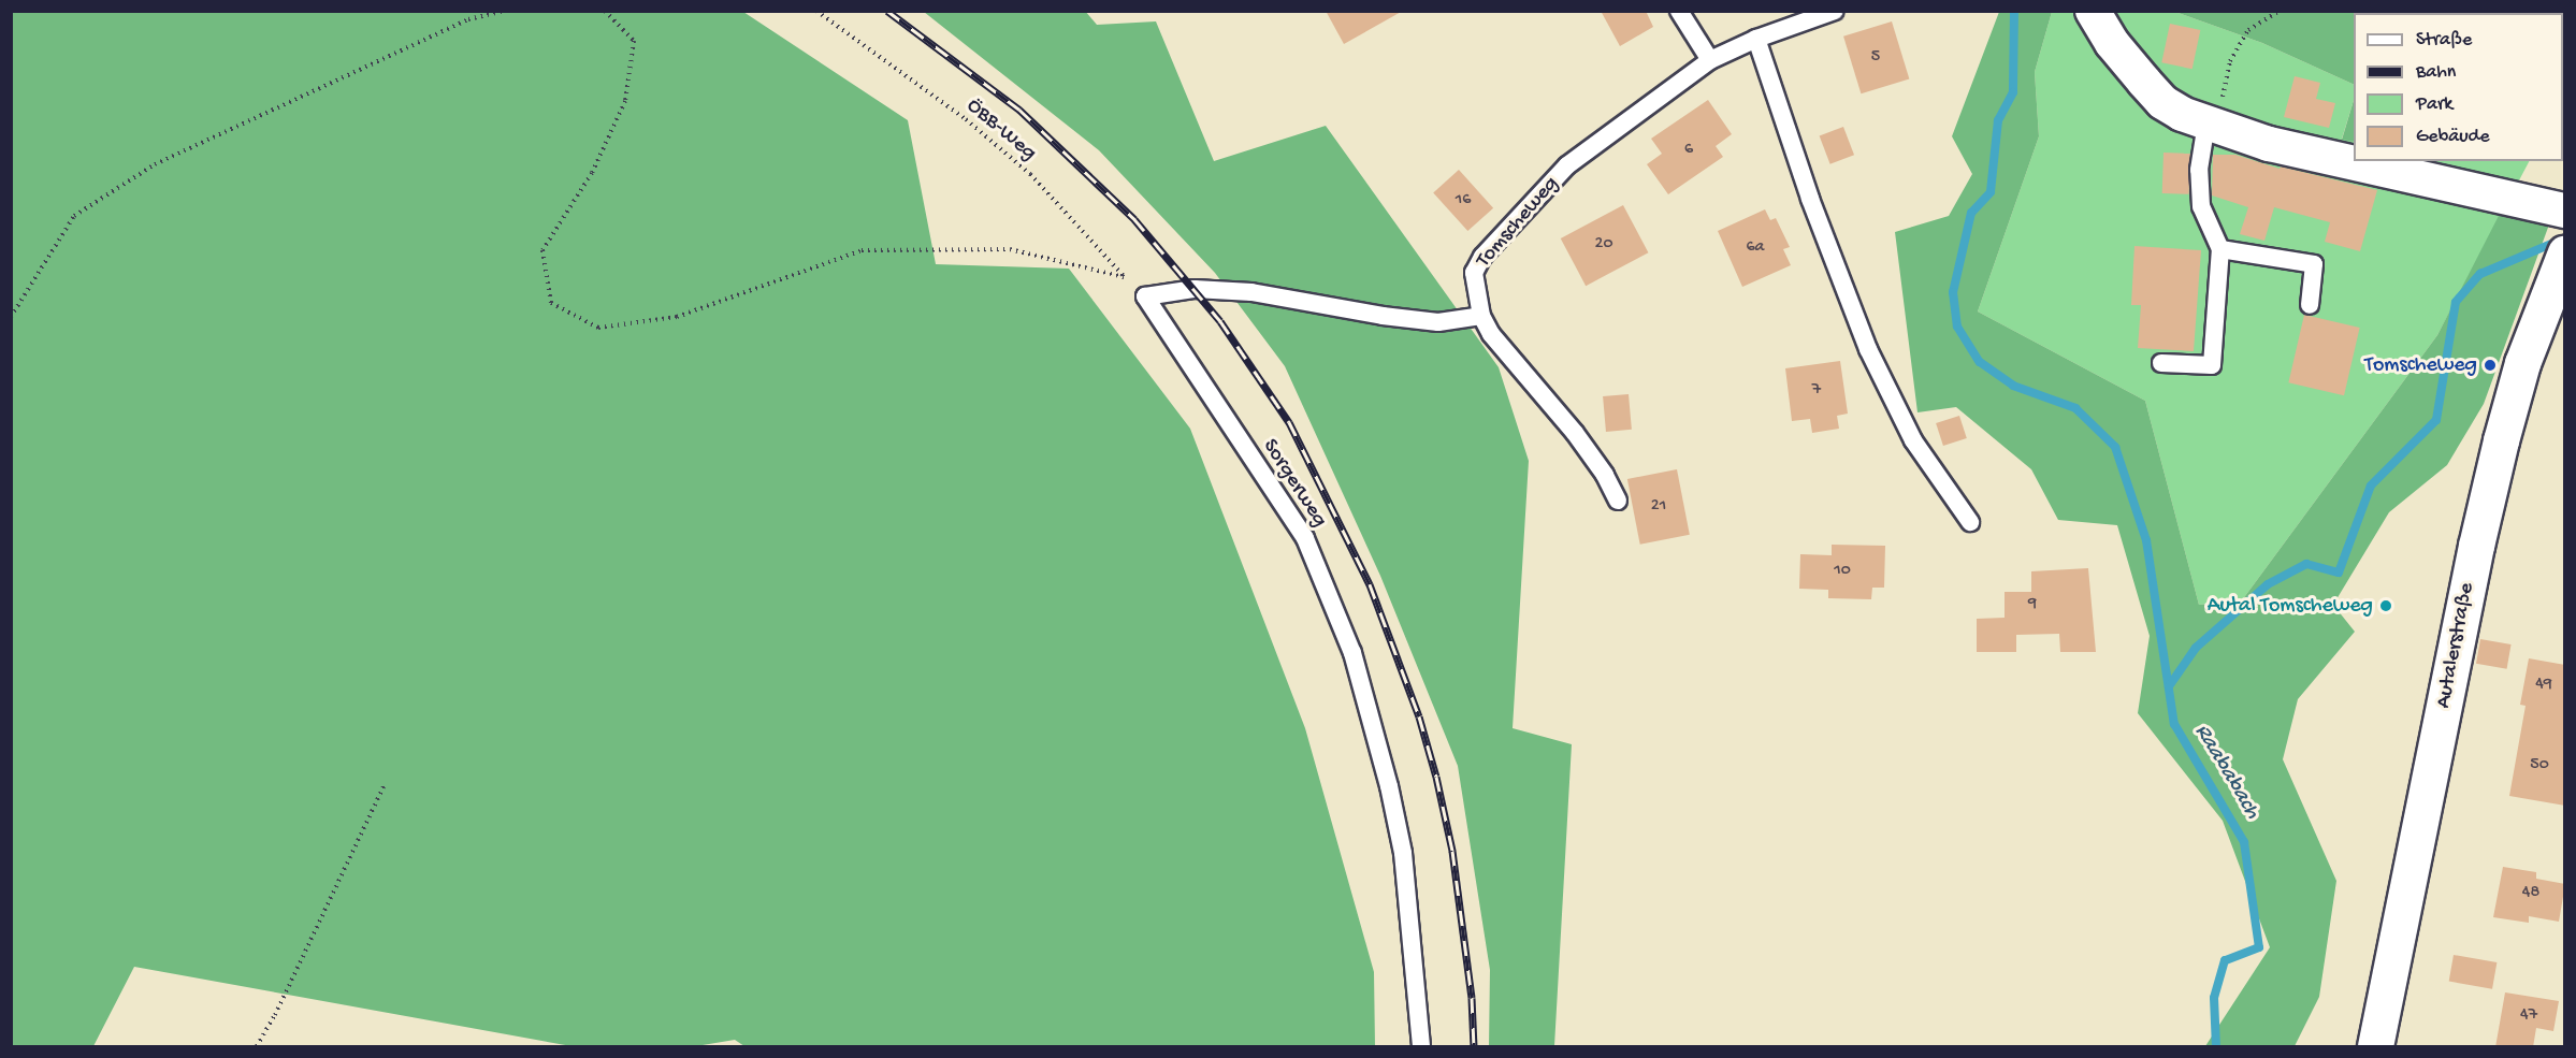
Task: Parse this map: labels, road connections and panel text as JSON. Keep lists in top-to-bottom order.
{
  "streets": {
    "main road": ["Autalerstraße"],
    "lane": ["Tomscheweg", "Sorgerweg"],
    "path": ["ÖBB-Weg"]
  },
  "crossings": [
    ["ÖBB-Weg", "Sorgerweg"]
  ],
  "water": ["Raababach"],
  "places": ["Tomscheweg", "Autal Tomscheweg"],
  "house_numbers": [
    "5",
    "6",
    "16",
    "20",
    "6a",
    "7",
    "21",
    "10",
    "9",
    "49",
    "50",
    "48",
    "47"
  ],
  "legend": [
    "Straße",
    "Bahn",
    "Park",
    "Gebäude"
  ]
}
